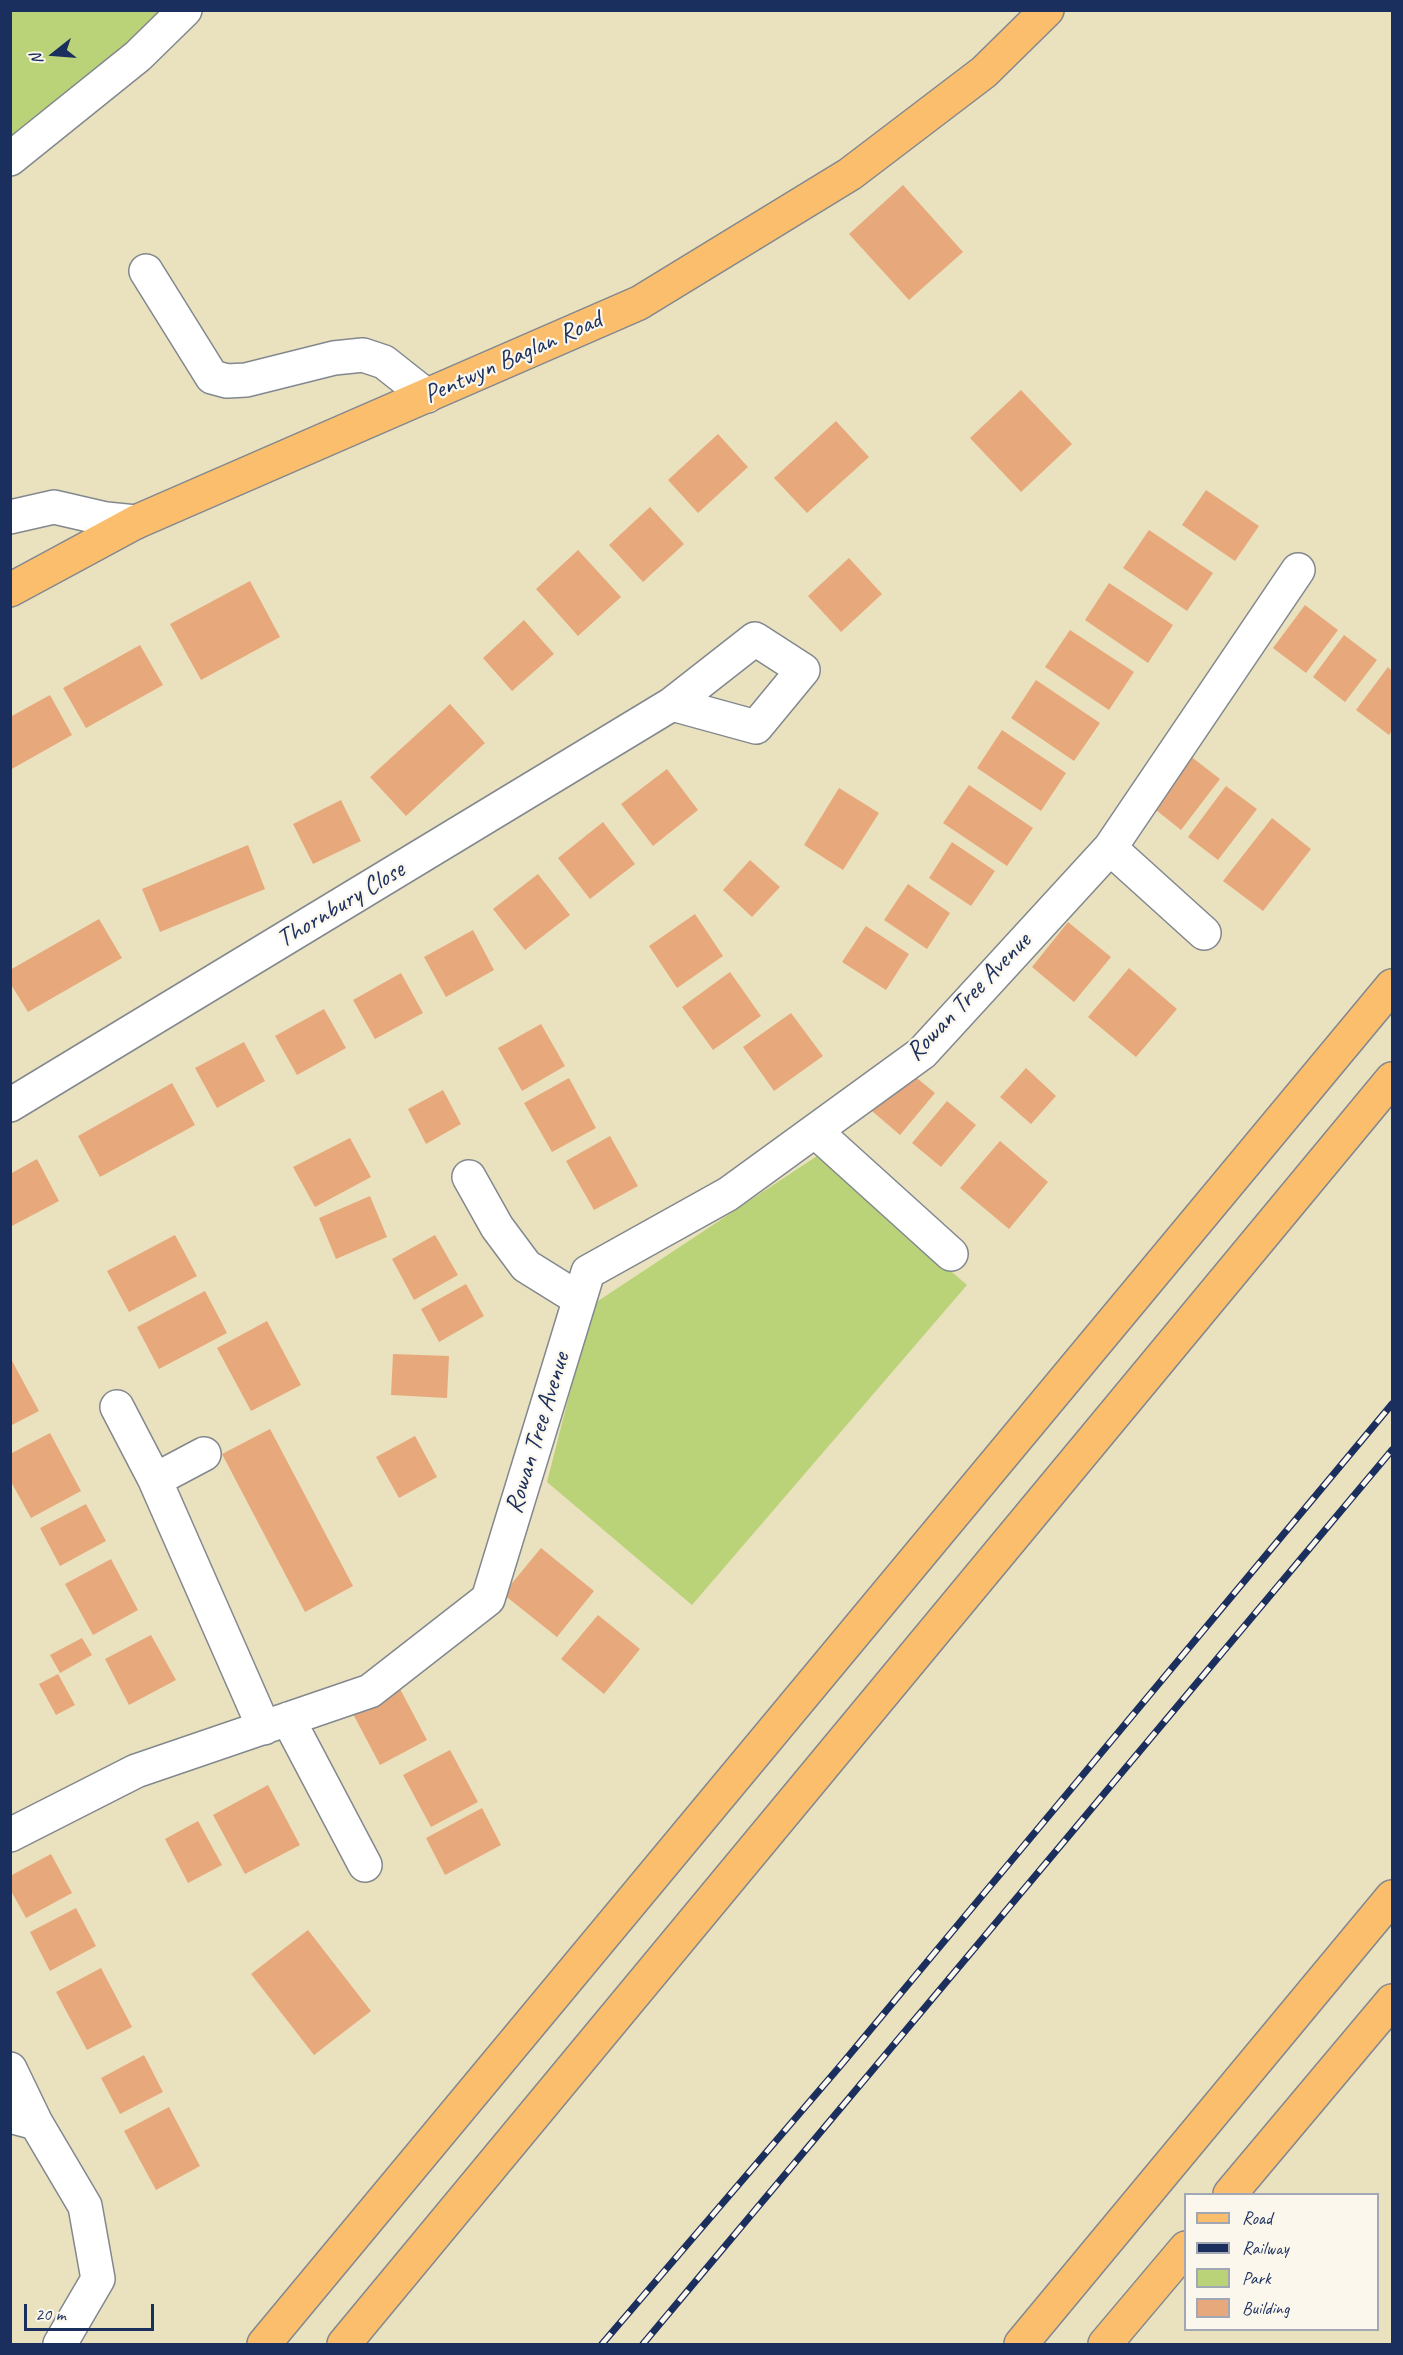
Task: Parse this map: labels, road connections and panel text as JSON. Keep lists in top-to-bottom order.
{
  "streets": {
    "main road": ["Pentwyn Baglan Road"],
    "street": ["Thornbury Close", "Rowan Tree Avenue"]
  },
  "legend": [
    "Road",
    "Railway",
    "Park",
    "Building"
  ],
  "scale_bar": "20 m",
  "north": "left"
}
